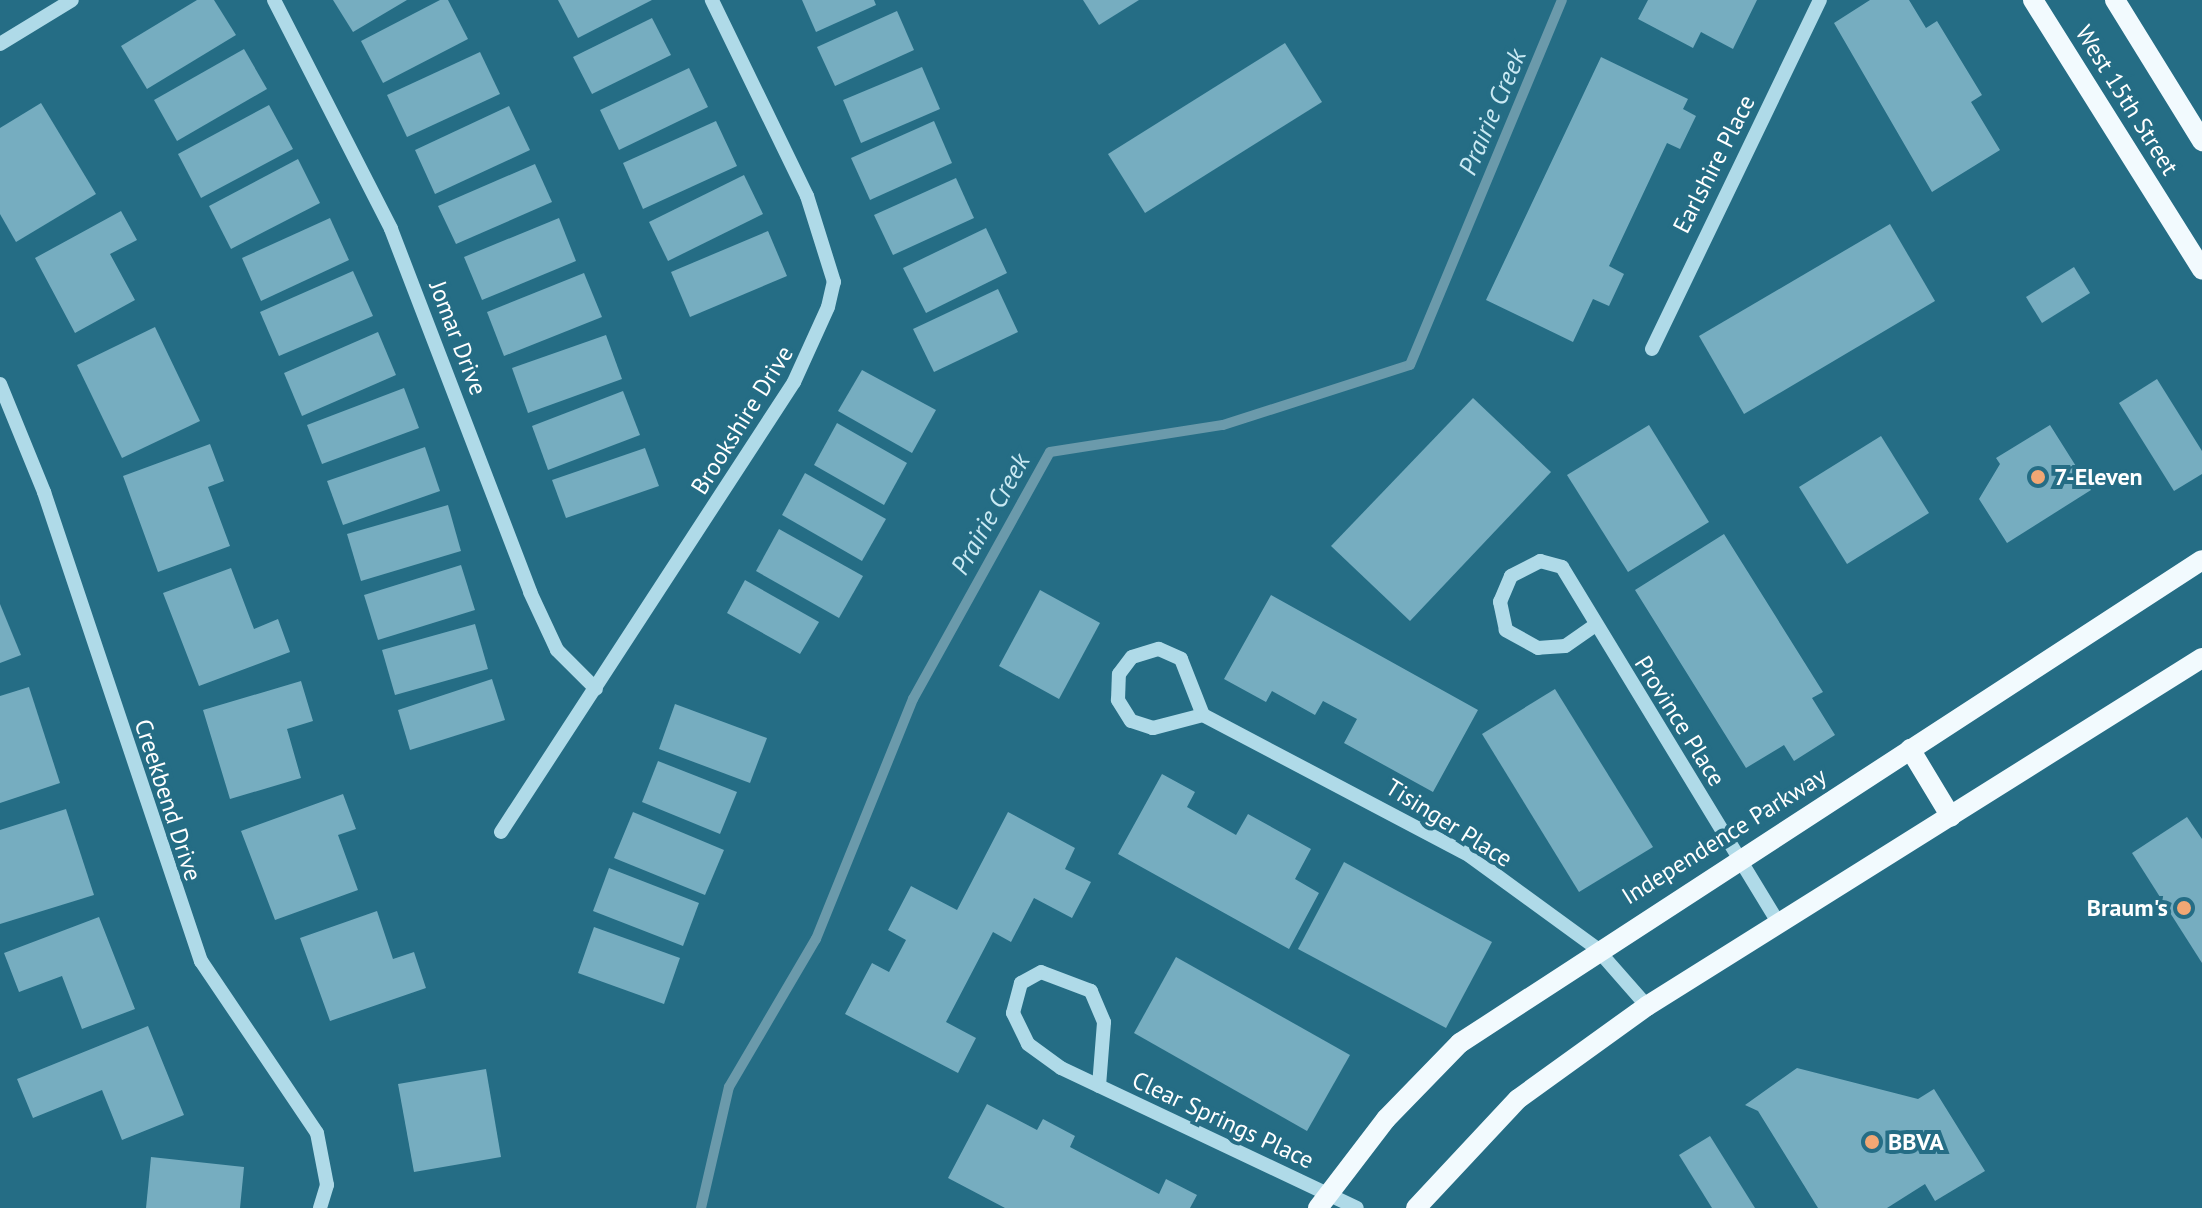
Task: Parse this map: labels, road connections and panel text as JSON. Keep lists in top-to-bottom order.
{
  "streets": {
    "main road": ["West 15th Street", "Independence Parkway"],
    "street": [
      "Earlshire Place",
      "Jomar Drive",
      "Brookshire Drive",
      "Province Place",
      "Creekbend Drive",
      "Tisinger Place",
      "Clear Springs Place"
    ]
  },
  "crossings": [
    ["Jomar Drive", "Brookshire Drive"],
    ["Province Place", "Independence Parkway"],
    ["Tisinger Place", "Independence Parkway"],
    ["Independence Parkway", "Clear Springs Place"]
  ],
  "water": ["Prairie Creek"],
  "places": ["7-Eleven", "Braum's", "BBVA"]
}
